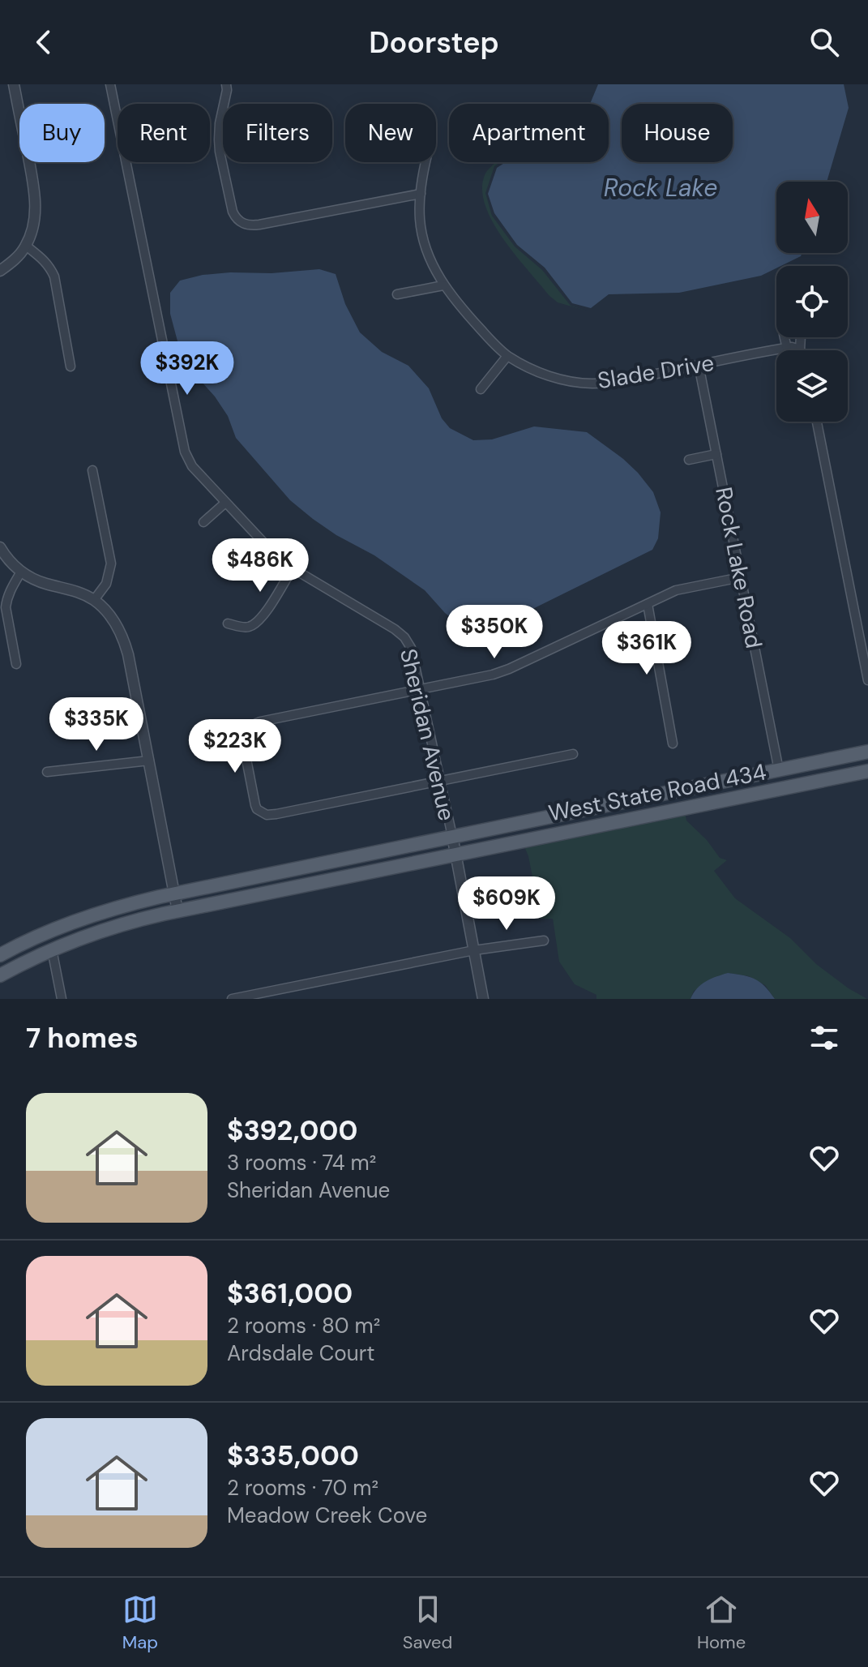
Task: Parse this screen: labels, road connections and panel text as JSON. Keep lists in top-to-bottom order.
{
  "streets": {
    "main road": ["West State Road 434"],
    "street": ["Slade Drive", "Rock Lake Road", "Sheridan Avenue"]
  },
  "crossings": [
    ["Slade Drive", "Rock Lake Road"]
  ],
  "water": ["Rock Lake"],
  "north": "top",
  "page": {
    "header": "Doorstep",
    "chip": [
      "Buy",
      "Rent",
      "Filters",
      "New",
      "Apartment",
      "House"
    ],
    "price": [
      "$392K",
      "$486K",
      "$350K",
      "$361K",
      "$335K",
      "$223K",
      "$609K"
    ],
    "heading": "7 homes",
    "list": [
      {
        "name": "$392,000",
        "note": "3 rooms · 74 m² · Sheridan Avenue"
      },
      {
        "name": "$361,000",
        "note": "2 rooms · 80 m² · Ardsdale Court"
      },
      {
        "name": "$335,000",
        "note": "2 rooms · 70 m² · Meadow Creek Cove"
      }
    ],
    "tabs": ["Map", "Saved", "Home"]
  }
}
